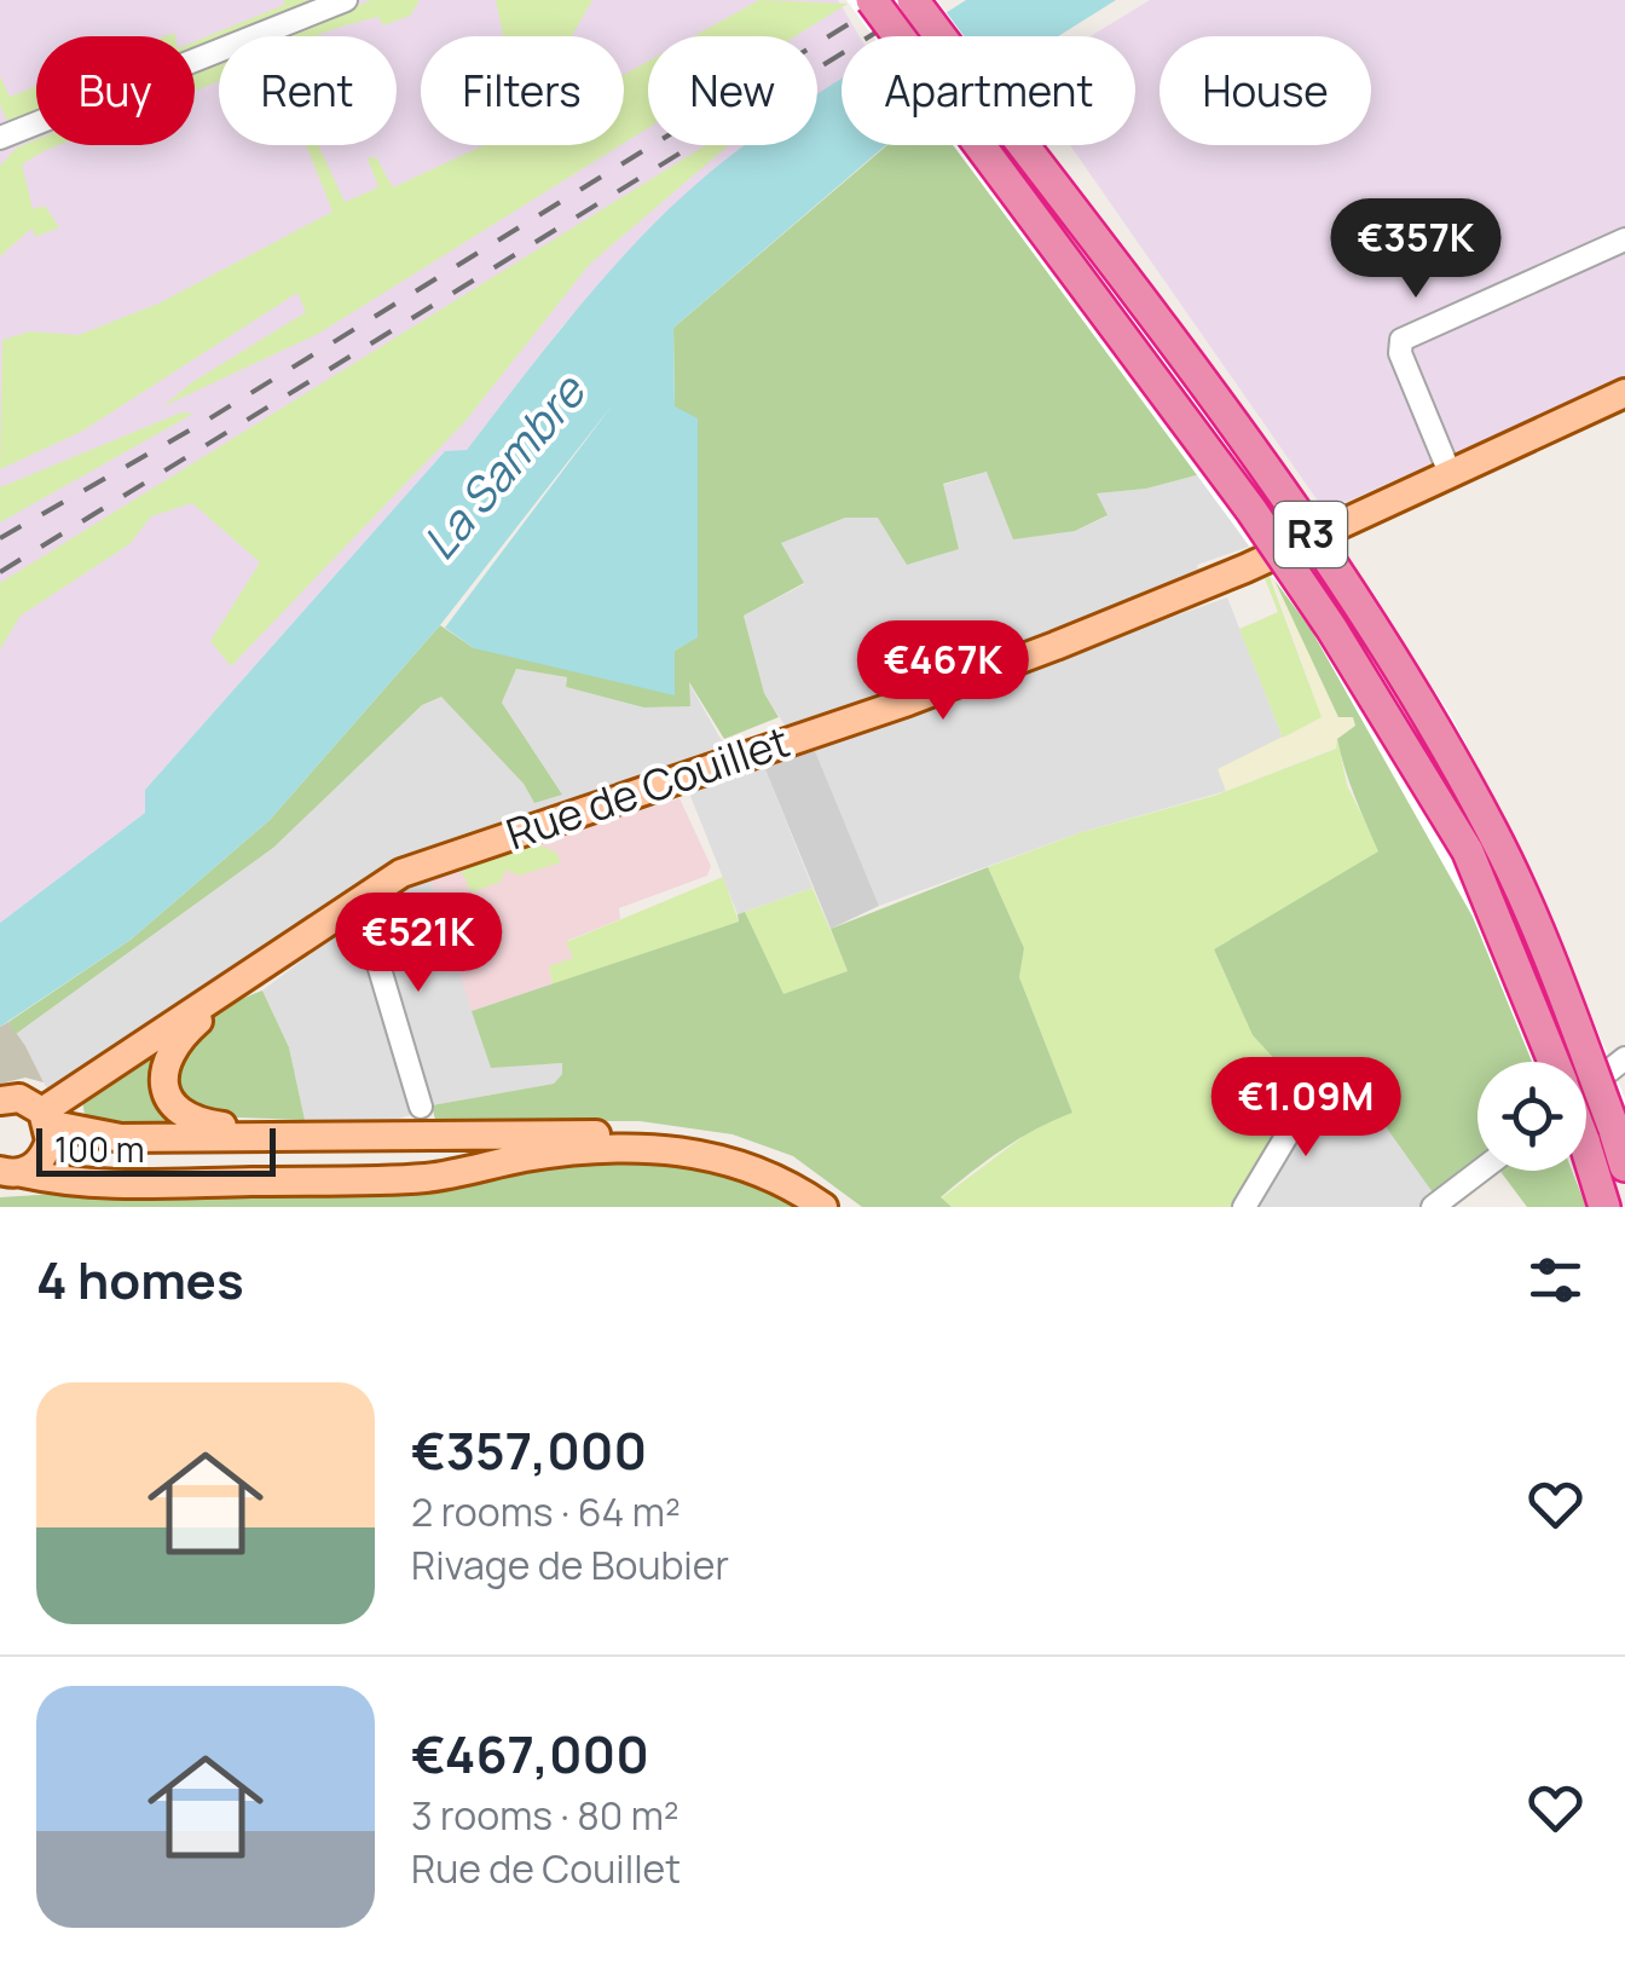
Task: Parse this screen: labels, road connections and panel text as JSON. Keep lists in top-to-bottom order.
{
  "streets": {
    "highway": ["R3"],
    "main road": ["Rue de Couillet"]
  },
  "water": ["La Sambre"],
  "scale_bar": "100 m",
  "page": {
    "chip": [
      "Buy",
      "Rent",
      "Filters",
      "New",
      "Apartment",
      "House"
    ],
    "price": [
      "€357K",
      "€467K",
      "€521K",
      "€1.09M"
    ],
    "scale": "100 m",
    "heading": "4 homes",
    "list": [
      {
        "name": "€357,000",
        "note": "2 rooms · 64 m² · Rivage de Boubier"
      },
      {
        "name": "€467,000",
        "note": "3 rooms · 80 m² · Rue de Couillet"
      }
    ]
  }
}
